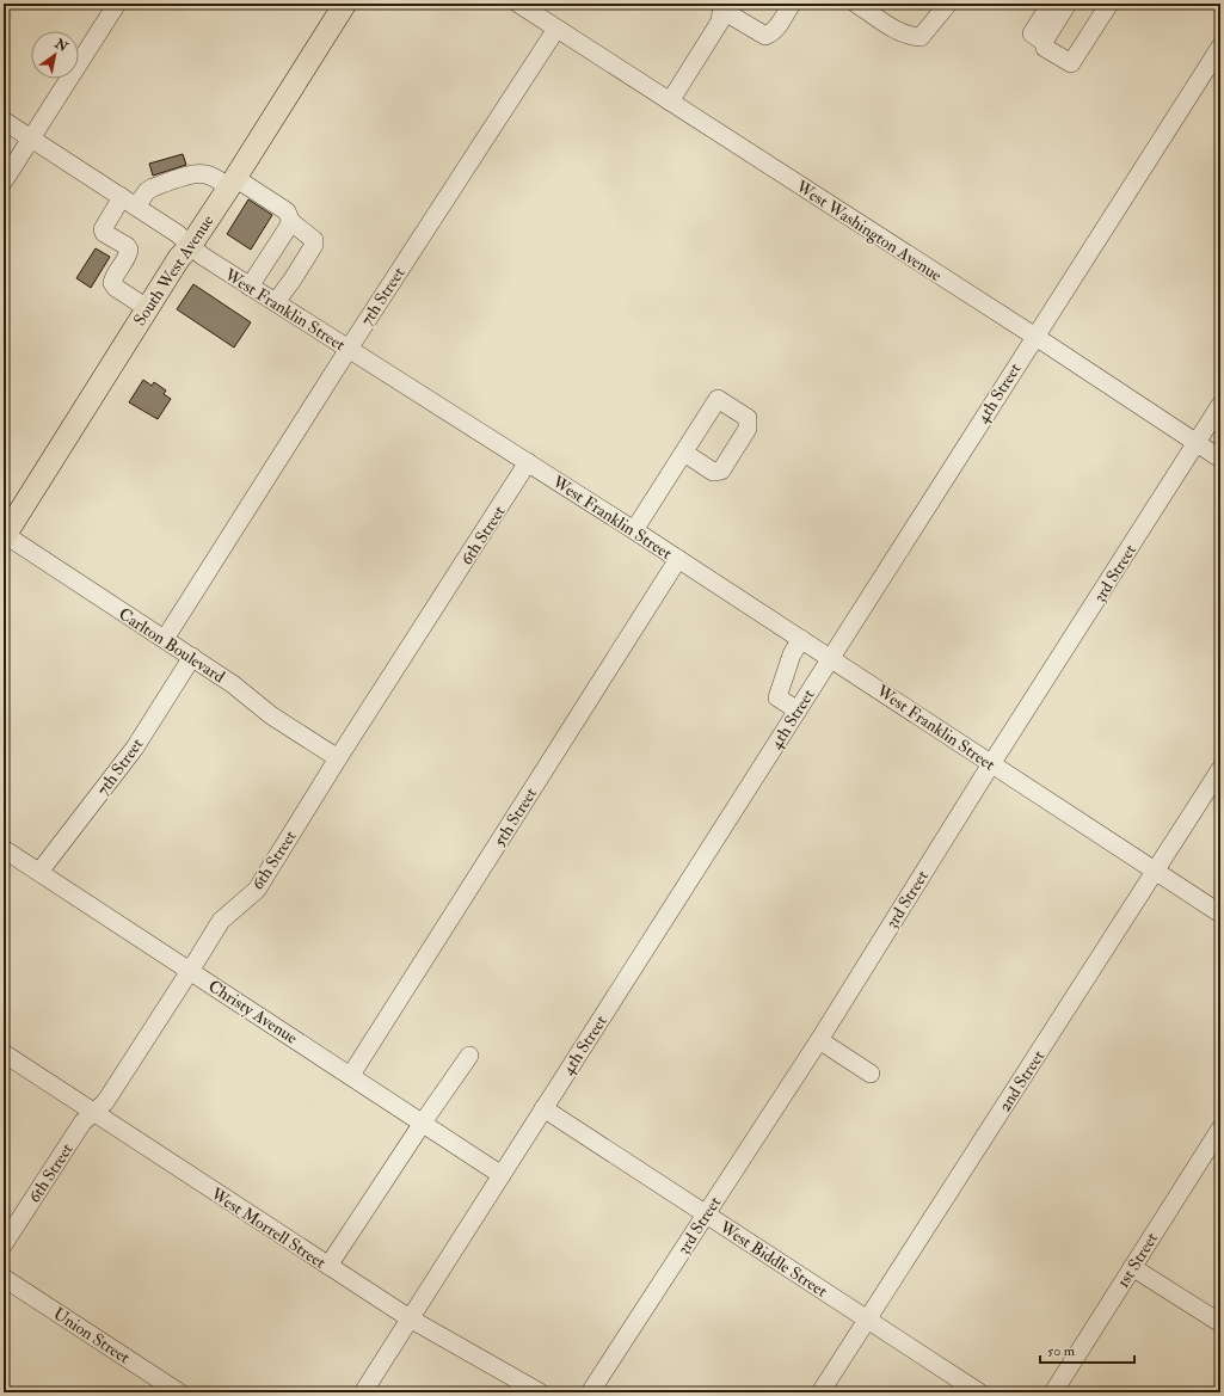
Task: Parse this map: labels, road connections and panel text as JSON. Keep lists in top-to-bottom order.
{
  "streets": {
    "main road": ["South West Avenue"],
    "street": [
      "West Washington Avenue",
      "7th Street",
      "West Franklin Street",
      "4th Street",
      "6th Street",
      "3rd Street",
      "Carlton Boulevard",
      "5th Street",
      "Christy Avenue",
      "2nd Street",
      "West Morrell Street",
      "West Biddle Street",
      "1st Street",
      "Union Street"
    ]
  },
  "crossings": [
    ["West Washington Avenue", "7th Street"],
    ["West Washington Avenue", "4th Street"],
    ["West Washington Avenue", "3rd Street"],
    ["South West Avenue", "West Franklin Street"],
    ["South West Avenue", "Carlton Boulevard"],
    ["7th Street", "West Franklin Street"],
    ["7th Street", "Carlton Boulevard"],
    ["7th Street", "Christy Avenue"],
    ["West Franklin Street", "4th Street"],
    ["West Franklin Street", "6th Street"],
    ["West Franklin Street", "3rd Street"],
    ["West Franklin Street", "5th Street"],
    ["West Franklin Street", "2nd Street"],
    ["4th Street", "Christy Avenue"],
    ["4th Street", "West Morrell Street"],
    ["4th Street", "West Biddle Street"],
    ["6th Street", "Carlton Boulevard"],
    ["6th Street", "Christy Avenue"],
    ["6th Street", "West Morrell Street"],
    ["3rd Street", "West Biddle Street"],
    ["5th Street", "Christy Avenue"],
    ["2nd Street", "West Biddle Street"]
  ],
  "scale_bar": "50 m",
  "north": "top right"
}
